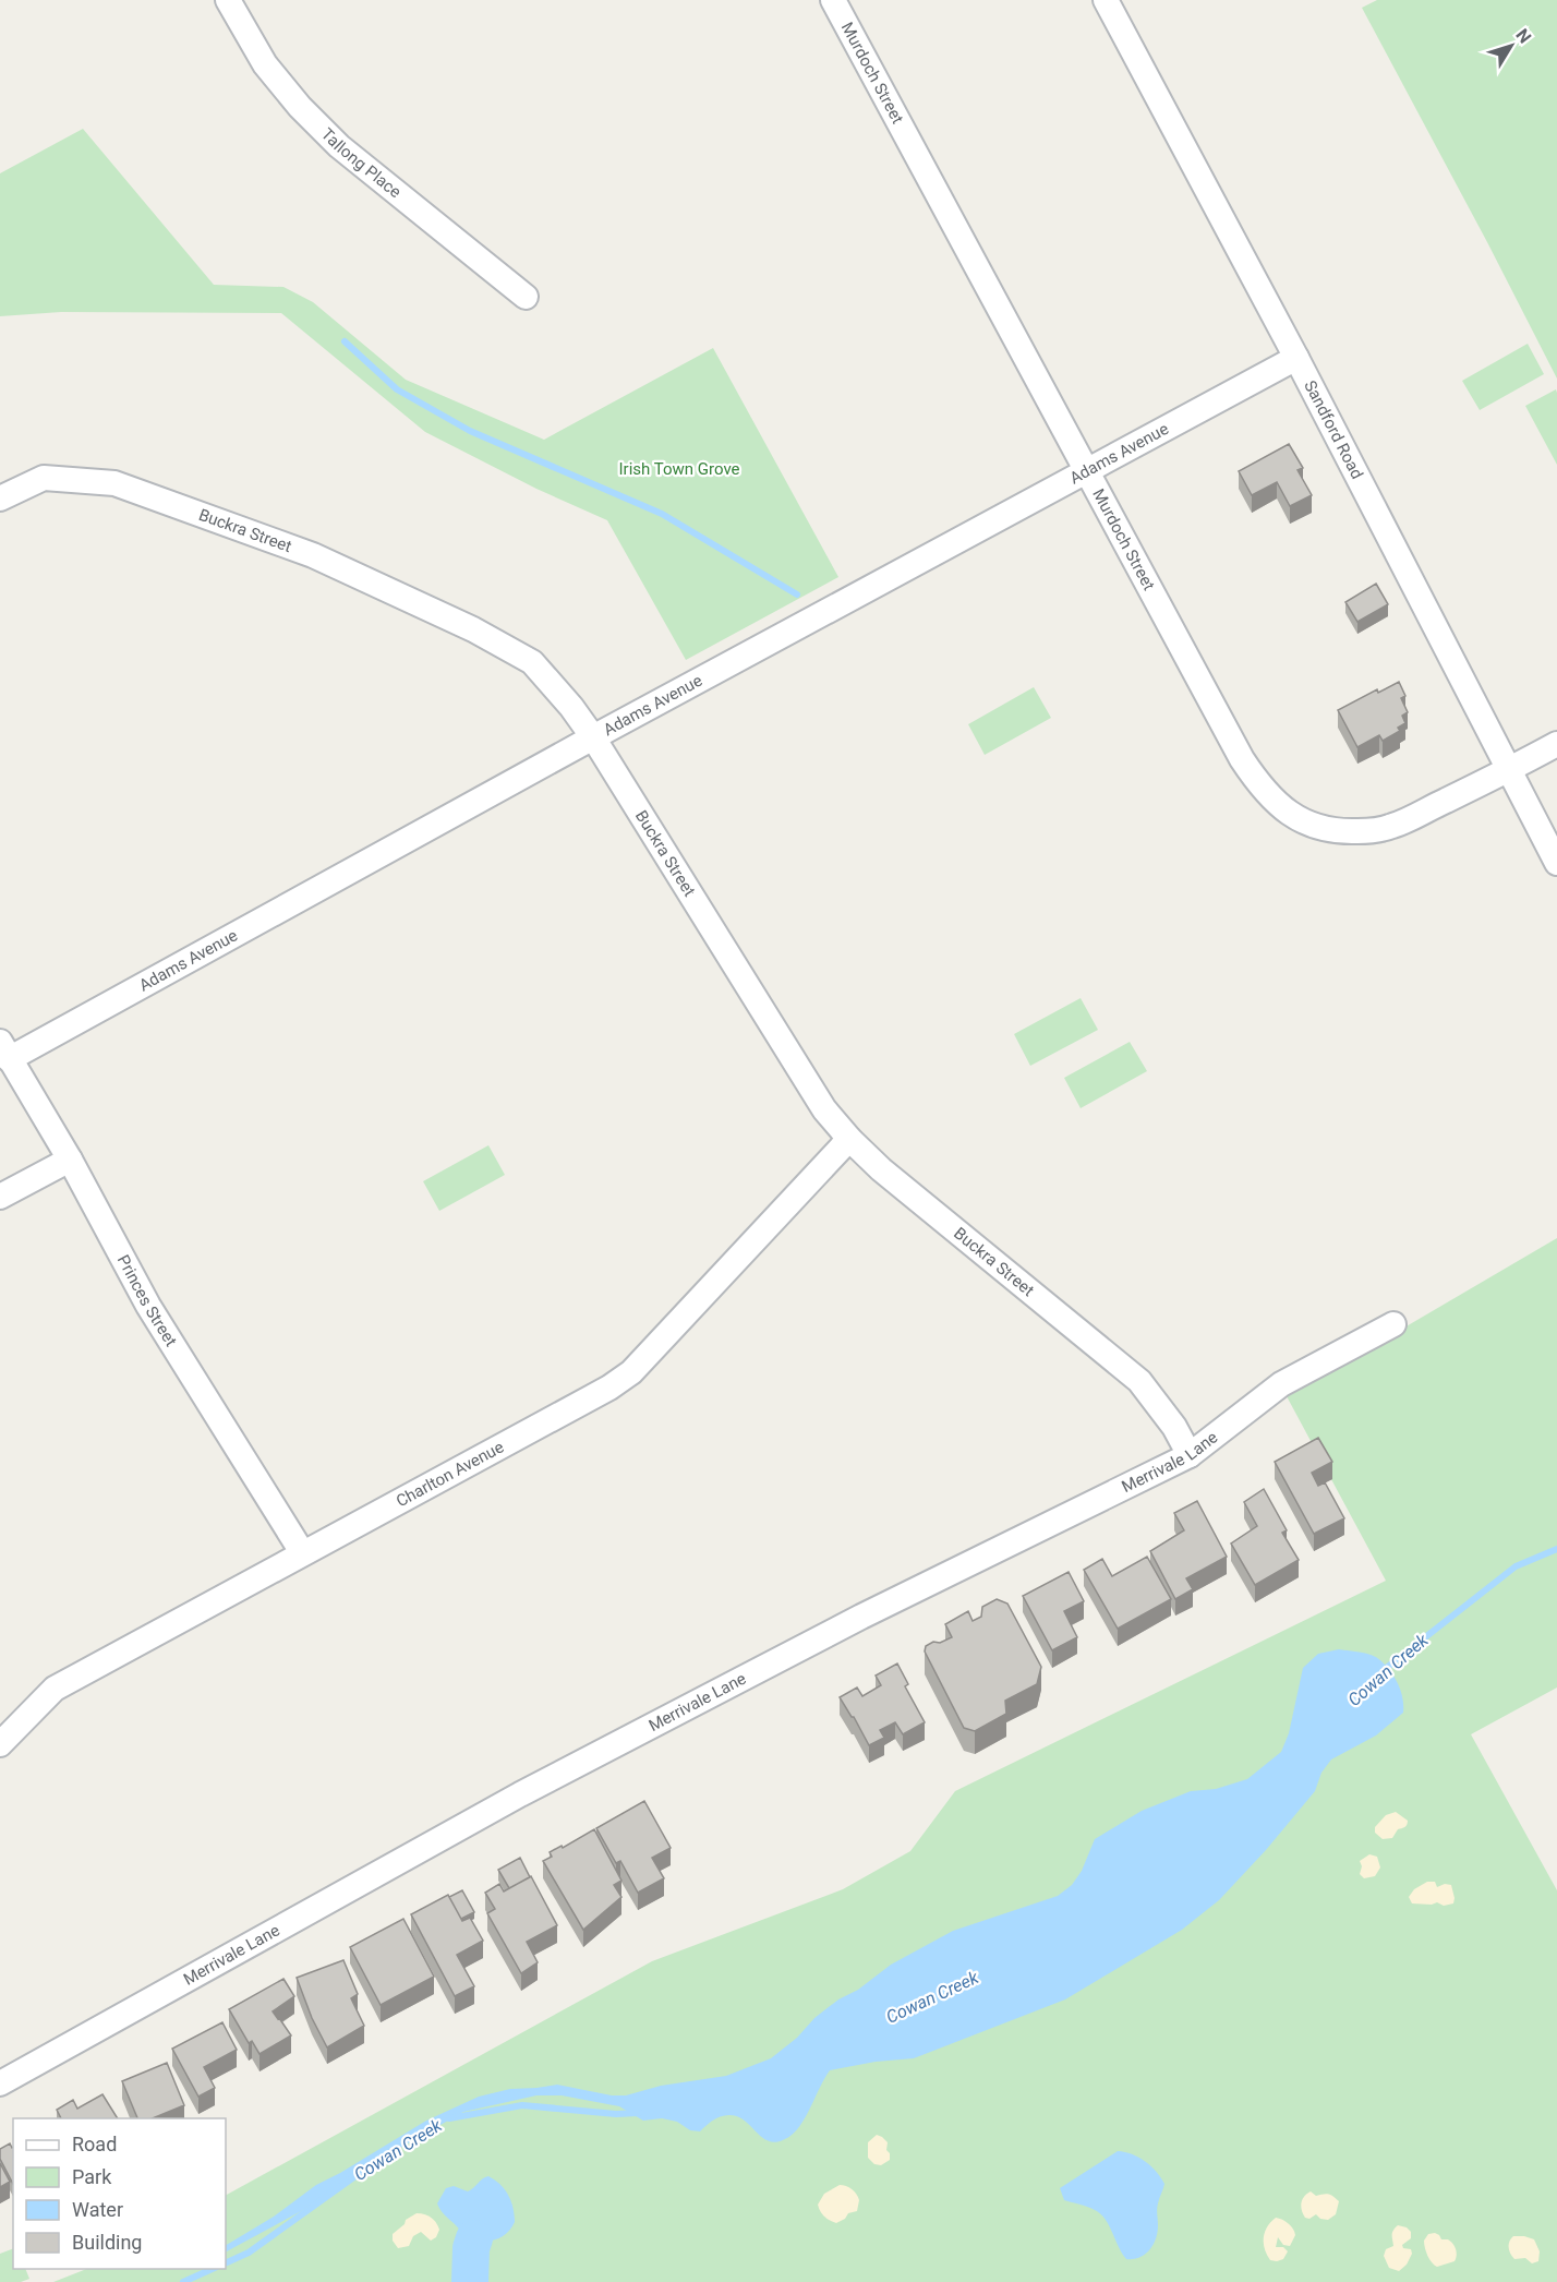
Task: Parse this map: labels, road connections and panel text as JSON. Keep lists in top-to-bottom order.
{
  "streets": {
    "street": [
      "Murdoch Street",
      "Tallong Place",
      "Sandford Road",
      "Adams Avenue",
      "Buckra Street",
      "Princes Street",
      "Merrivale Lane",
      "Charlton Avenue"
    ]
  },
  "crossings": [
    ["Murdoch Street", "Sandford Road"],
    ["Murdoch Street", "Adams Avenue"],
    ["Sandford Road", "Adams Avenue"],
    ["Adams Avenue", "Buckra Street"],
    ["Adams Avenue", "Princes Street"],
    ["Buckra Street", "Merrivale Lane"],
    ["Buckra Street", "Charlton Avenue"],
    ["Princes Street", "Charlton Avenue"]
  ],
  "water": ["Cowan Creek"],
  "parks": ["Irish Town Grove"],
  "legend": [
    "Road",
    "Park",
    "Water",
    "Building"
  ],
  "north": "top right"
}
